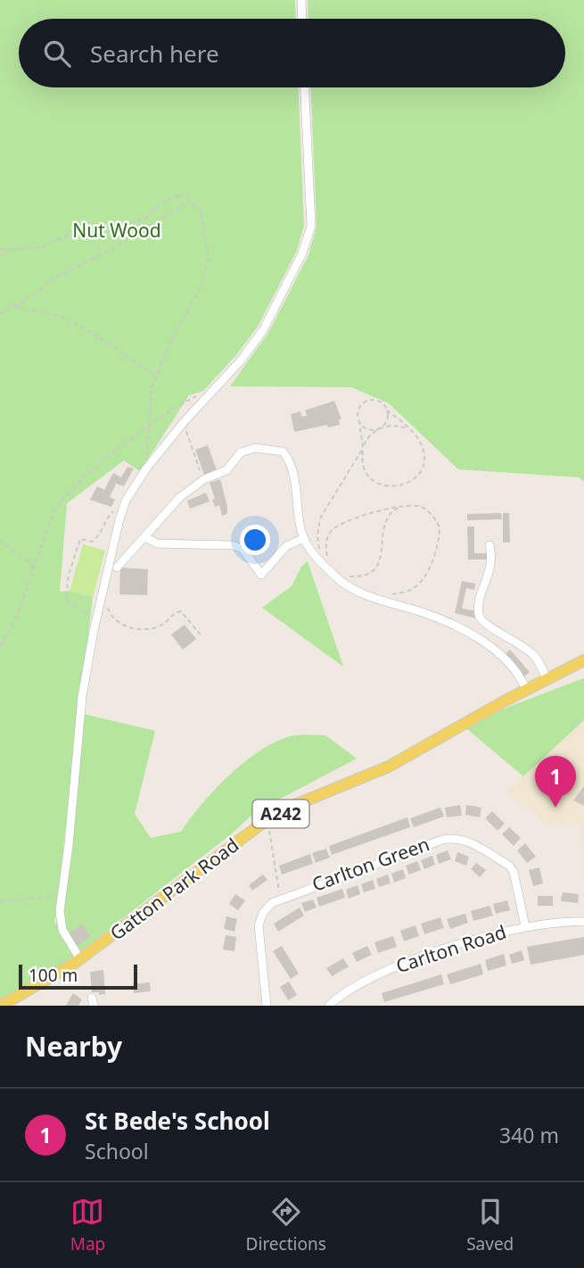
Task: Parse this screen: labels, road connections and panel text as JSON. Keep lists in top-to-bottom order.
{
  "streets": {
    "main road": ["A242", "Gatton Park Road"],
    "street": ["Carlton Green", "Carlton Road"]
  },
  "crossings": [
    ["Carlton Green", "Carlton Road"]
  ],
  "parks": ["Nut Wood"],
  "scale_bar": "100 m",
  "page": {
    "search": "Search here",
    "pins": "1",
    "scale": "100 m",
    "heading": "Nearby",
    "list": [
      {
        "mark": "1",
        "name": "St Bede's School",
        "note": "School",
        "value": "340 m"
      }
    ],
    "nav": ["Map", "Directions", "Saved"]
  }
}
